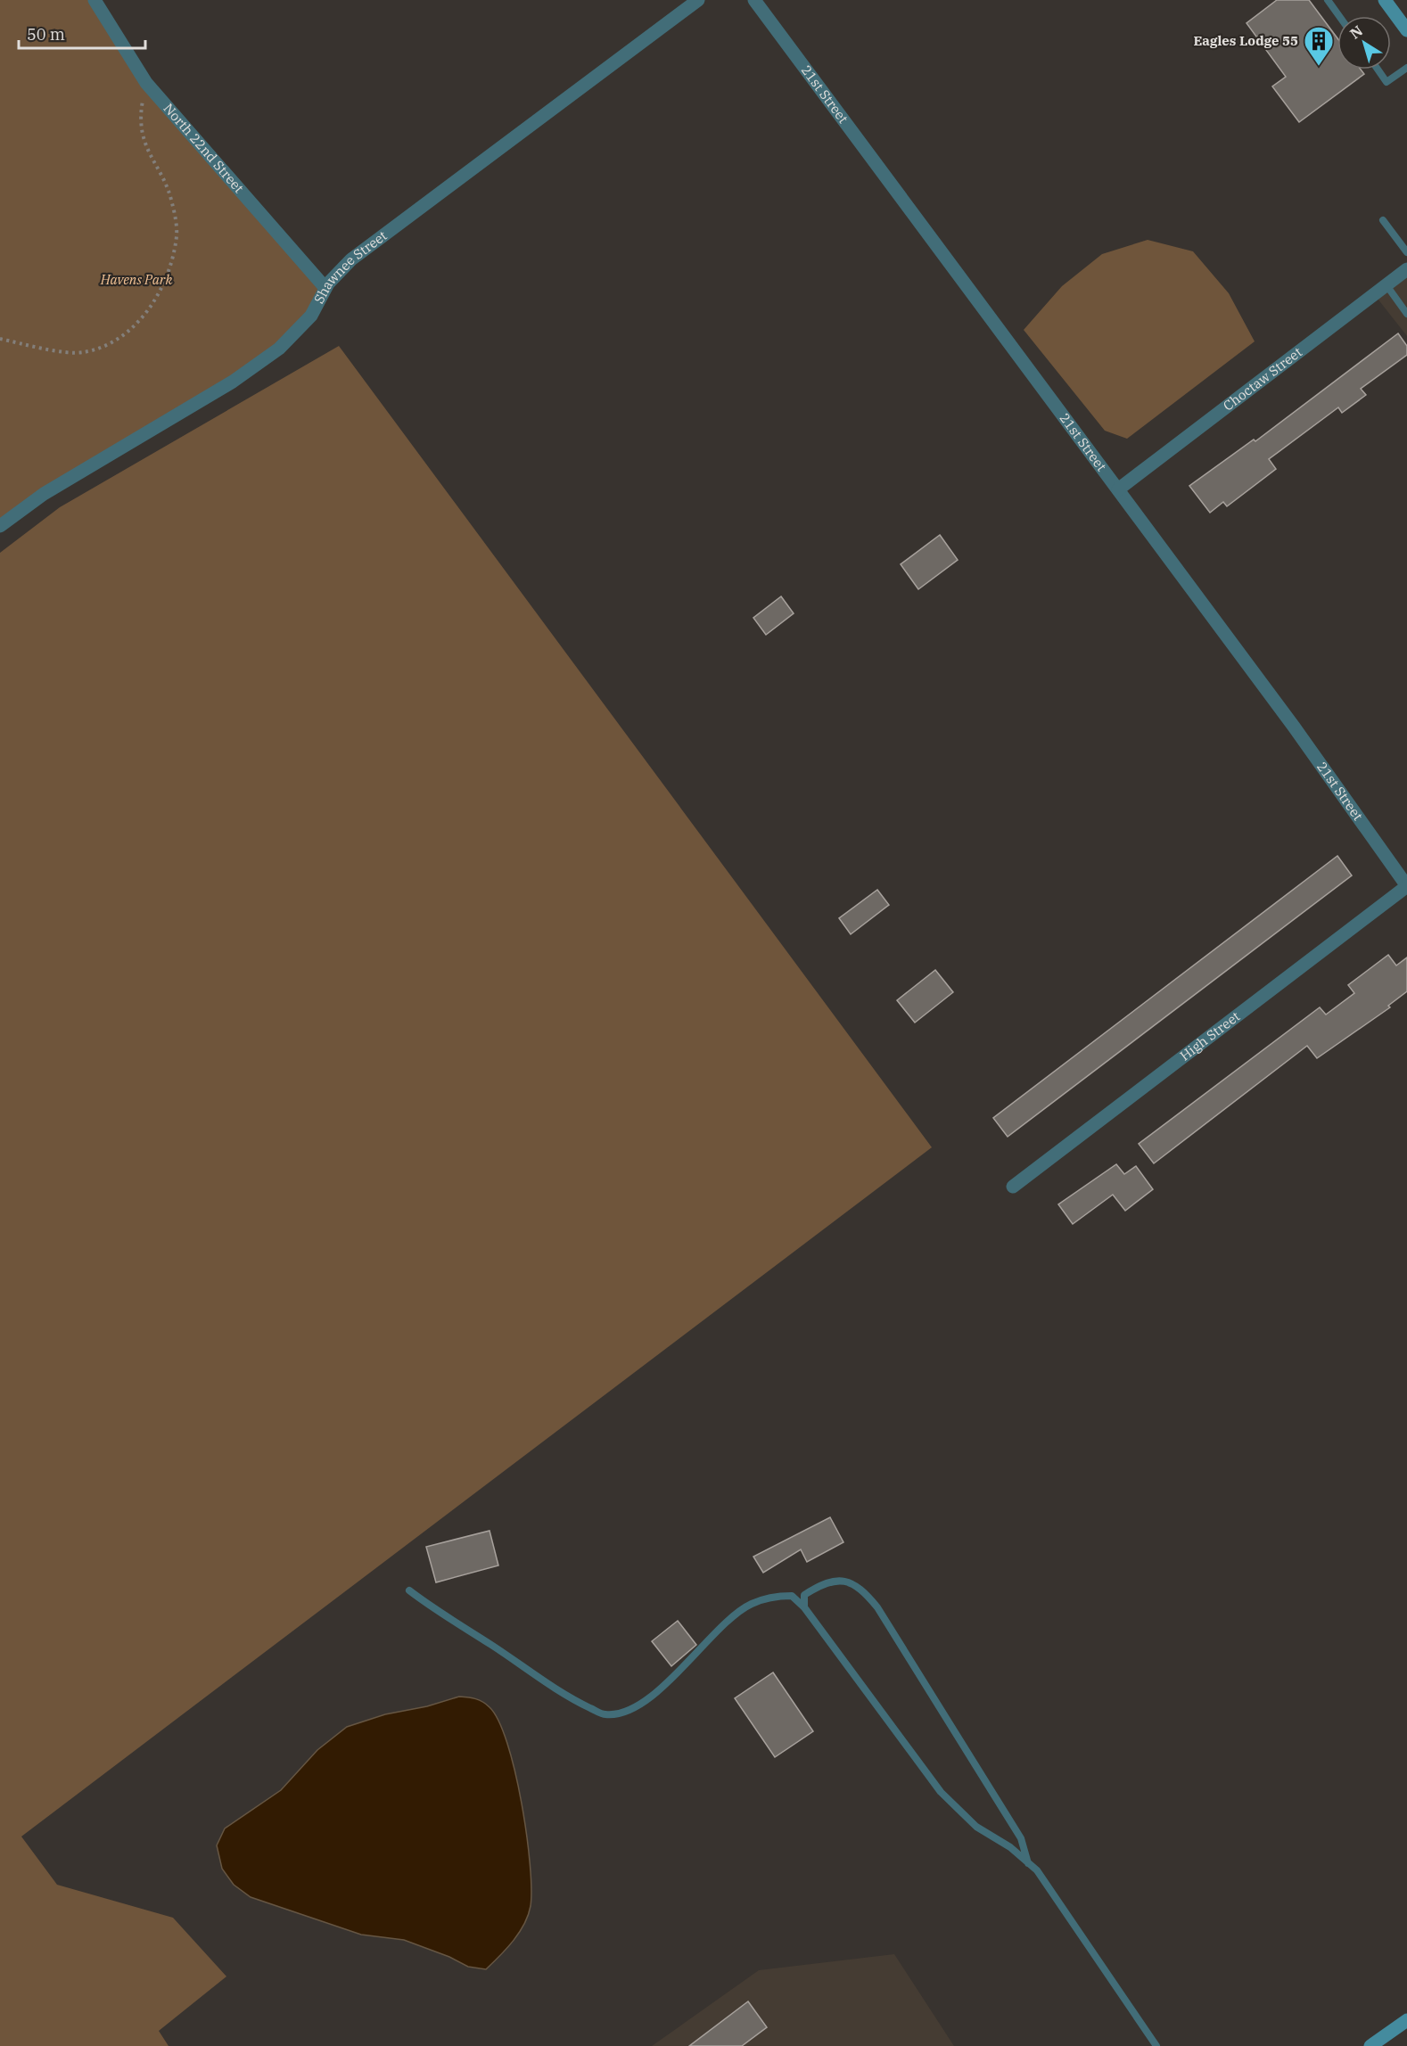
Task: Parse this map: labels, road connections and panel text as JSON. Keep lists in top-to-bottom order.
{
  "streets": {
    "street": [
      "21st Street",
      "North 22nd Street",
      "Shawnee Street",
      "Choctaw Street",
      "High Street"
    ]
  },
  "crossings": [
    ["21st Street", "Choctaw Street"],
    ["21st Street", "High Street"],
    ["North 22nd Street", "Shawnee Street"]
  ],
  "parks": ["Havens Park"],
  "places": {
    "building": ["Eagles Lodge 55"]
  },
  "scale_bar": "50 m",
  "north": "top left"
}
